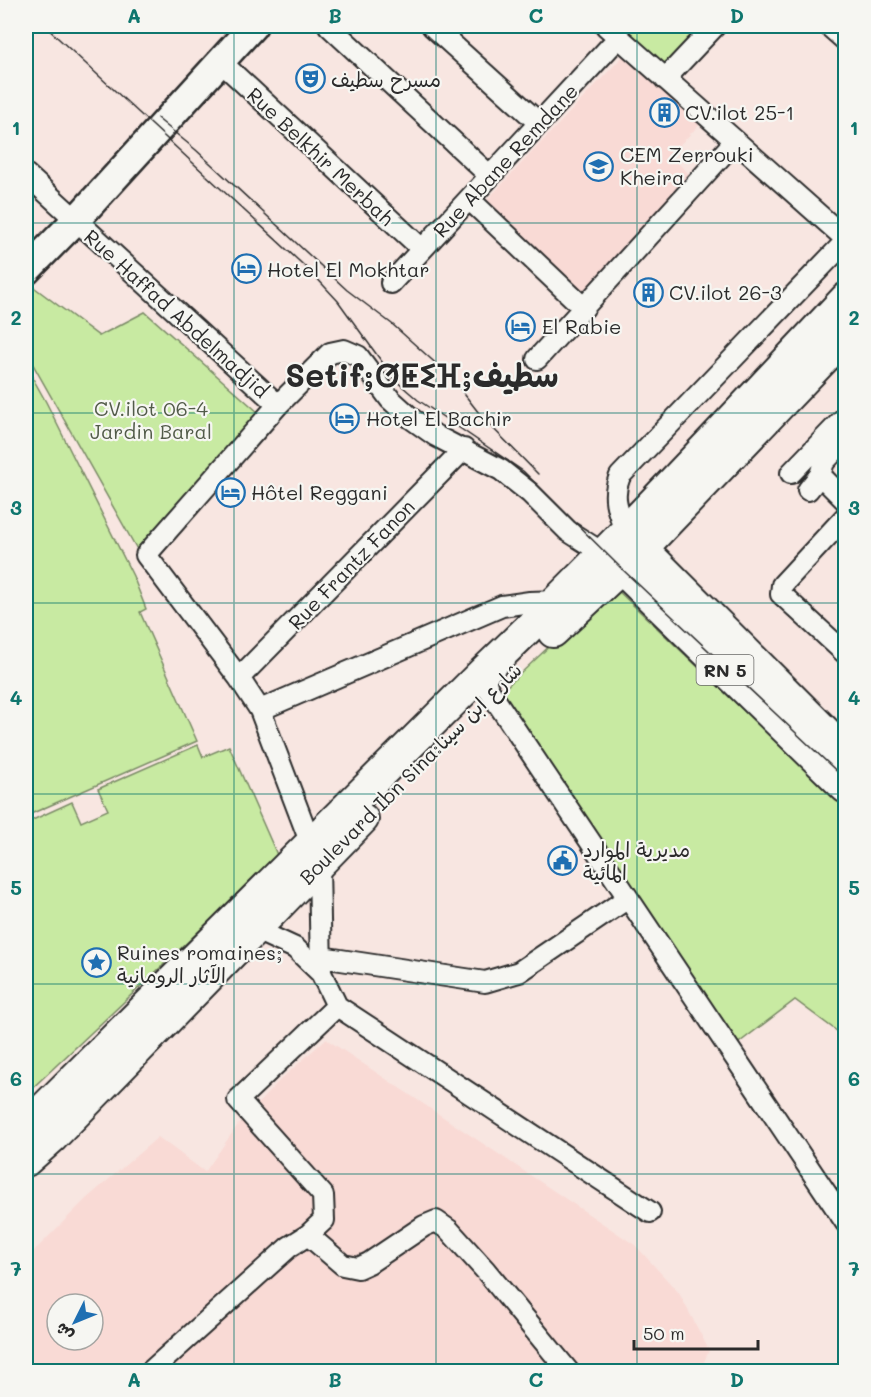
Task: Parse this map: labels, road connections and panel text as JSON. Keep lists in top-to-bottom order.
{
  "streets": {
    "main road": ["RN 5", "Boulevard Ibn Sina:شارع ابن سينا"],
    "street": [
      "Rue Belkhir Merbah",
      "Rue Abane Remdane",
      "Rue Haffad Abdelmadjid",
      "Rue Frantz Fanon"
    ]
  },
  "crossings": [
    ["Rue Belkhir Merbah", "Rue Abane Remdane"],
    ["RN 5", "Boulevard Ibn Sina:شارع ابن سينا"]
  ],
  "districts": ["Setif;ⵚⵟⵉⴼ;سطيف"],
  "parks": ["CV.ilot 06-4 Jardin Baral"],
  "places": {
    "theatre": ["مسرح سطيف"],
    "building": ["CV.ilot 25-1", "CV.ilot 26-3"],
    "school or university": ["CEM Zerrouki Kheira"],
    "hotel": [
      "Hotel El Mokhtar",
      "El Rabie",
      "Hotel El Bachir",
      "Hôtel Reggani"
    ],
    "public building": ["مديرية الموارد المائية"],
    "place": ["Ruines romaines; الآثار الرومانية"]
  },
  "scale_bar": "50 m",
  "north": "bottom left",
  "grid": {
    "columns": [
      "A",
      "B",
      "C",
      "D"
    ],
    "rows": [
      "1",
      "2",
      "3",
      "4",
      "5",
      "6",
      "7"
    ]
  }
}
